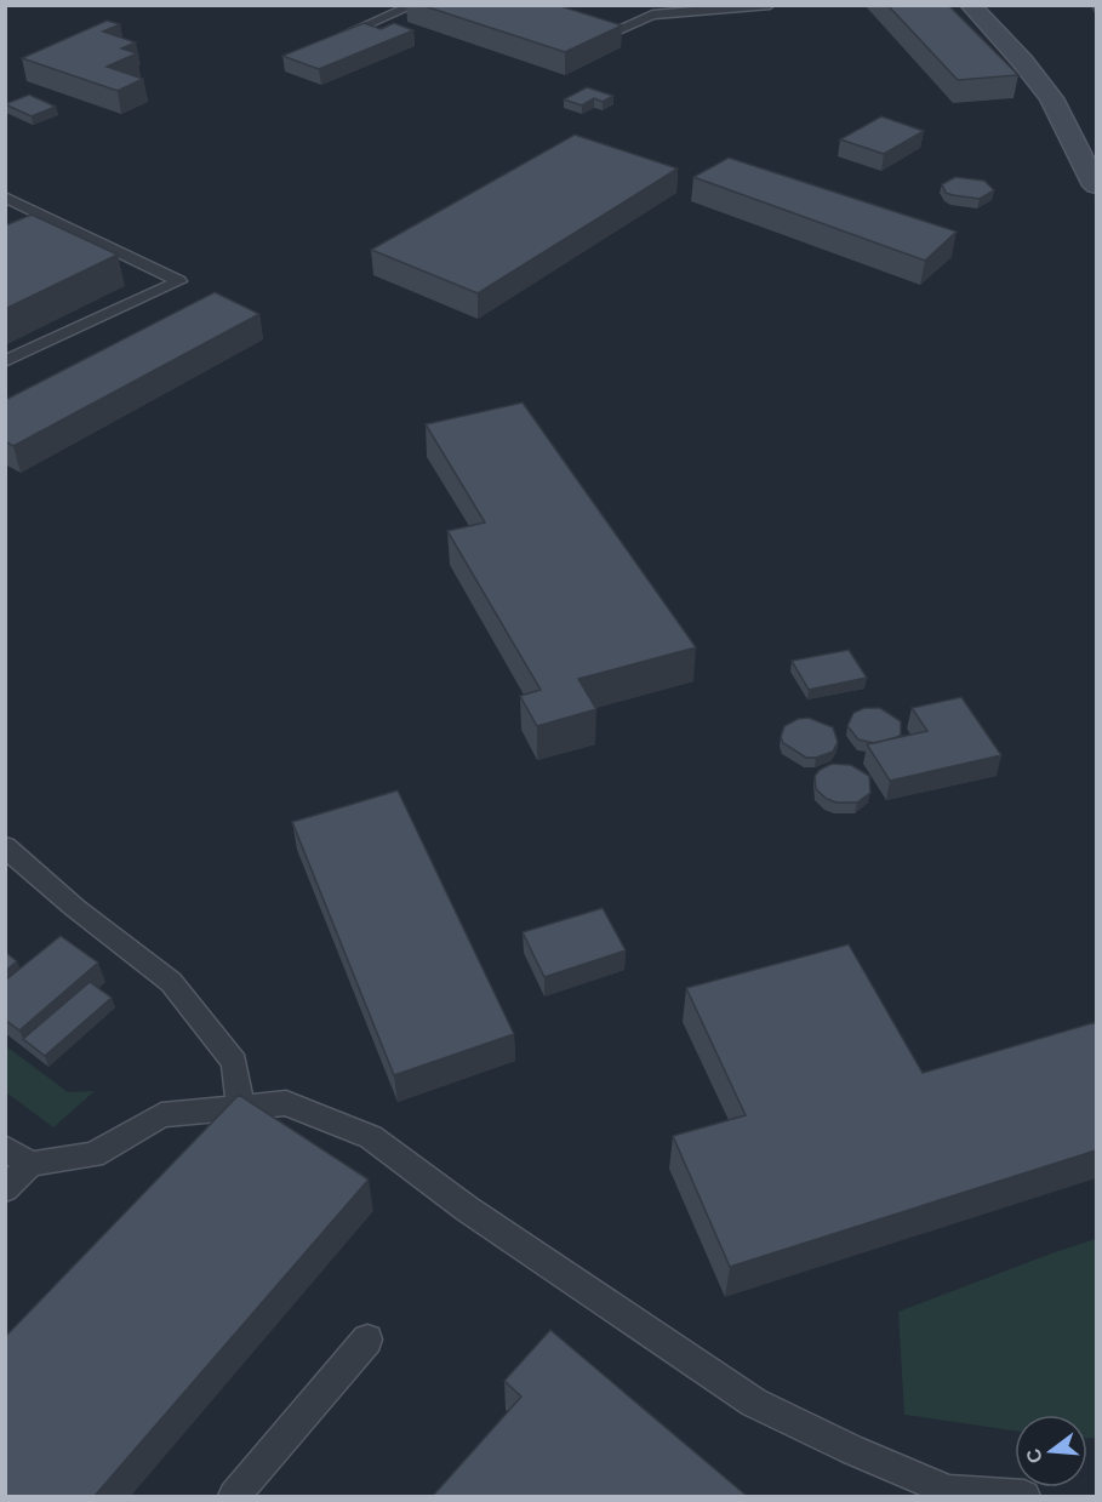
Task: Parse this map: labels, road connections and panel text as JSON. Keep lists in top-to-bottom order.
{
  "north": "left"
}
